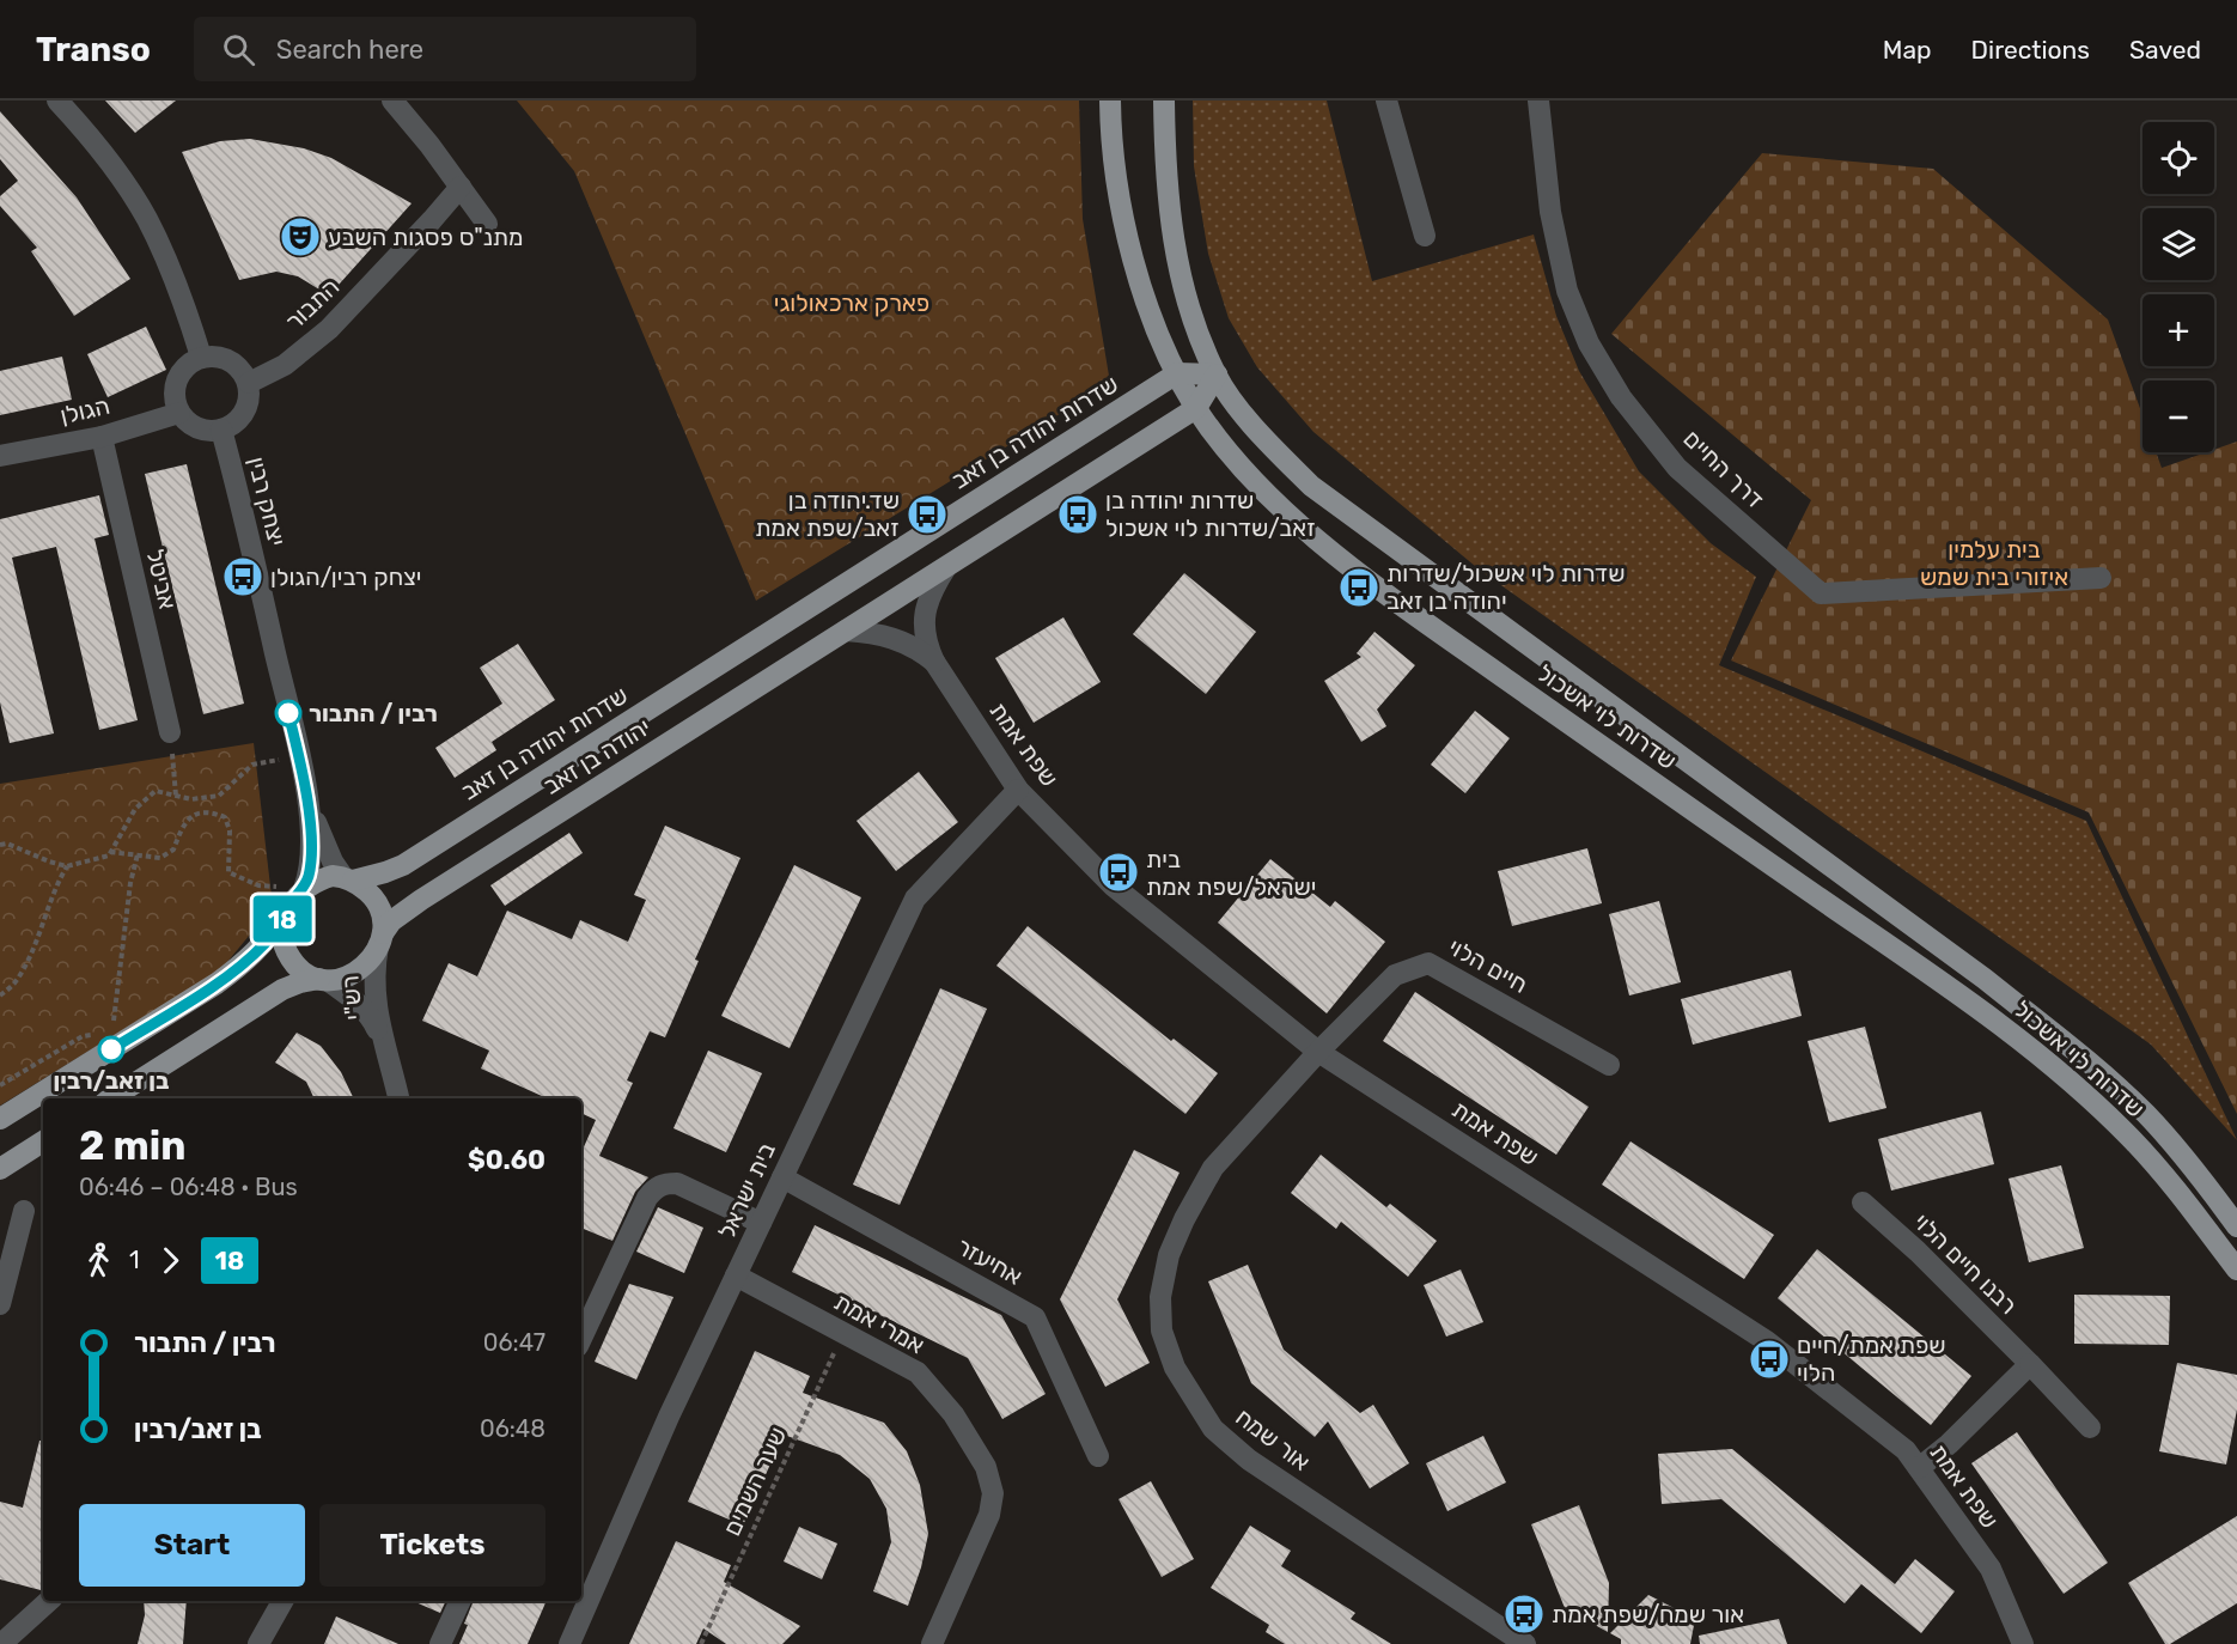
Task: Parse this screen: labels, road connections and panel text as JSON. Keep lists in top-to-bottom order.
{
  "streets": {
    "main road": ["שדרות יהודה בן זאב", "שדרות לוי אשכול", "יהודה בן זאב"],
    "street": [
      "התבור",
      "הגולן",
      "דרך החיים",
      "יצחק רבין",
      "אביטל",
      "שפת אמת",
      "חיים הלוי",
      "רש\"י",
      "בית ישראל",
      "אחיעזר",
      "רבנו חיים הלוי",
      "אמרי אמת",
      "אור שמח"
    ],
    "path": ["שער השמים"]
  },
  "crossings": [
    ["התבור", "הגולן"],
    ["התבור", "יצחק רבין"],
    ["הגולן", "יצחק רבין"],
    ["הגולן", "אביטל"],
    ["שדרות יהודה בן זאב", "יצחק רבין"],
    ["שדרות יהודה בן זאב", "שדרות לוי אשכול"],
    ["שדרות יהודה בן זאב", "יהודה בן זאב"],
    ["שדרות יהודה בן זאב", "רש\"י"],
    ["יצחק רבין", "יהודה בן זאב"],
    ["יצחק רבין", "רש\"י"],
    ["שפת אמת", "יהודה בן זאב"],
    ["שפת אמת", "חיים הלוי"],
    ["שפת אמת", "בית ישראל"],
    ["שפת אמת", "אור שמח"],
    ["יהודה בן זאב", "רש\"י"],
    ["חיים הלוי", "אור שמח"],
    ["בית ישראל", "אחיעזר"],
    ["בית ישראל", "אמרי אמת"],
    ["אמרי אמת", "שער השמים"]
  ],
  "parks": ["פארק ארכאולוגי", "בית עלמין איזורי בית שמש"],
  "places": {
    "theatre": ["מתנ\"ס פסגות השבע"],
    "bus stop": [
      "שד.יהודה בן זאב/שפת אמת",
      "שדרות יהודה בן זאב/שדרות לוי אשכול",
      "יצחק רבין/הגולן",
      "שדרות לוי אשכול/שדרות יהודה בן זאב",
      "בית ישראל/שפת אמת",
      "שפת אמת/חיים הלוי",
      "אור שמח/שפת אמת"
    ],
    "other": ["רבין / התבור", "בן זאב/רבין"]
  },
  "lines": ["bus line 18"],
  "page": {
    "header": "Transo",
    "search": "Search here",
    "nav": ["Map", "Directions", "Saved"],
    "on_map": "18",
    "map_buttons": ["+", "−"],
    "heading": ["2 min", "06:46 – 06:48 · Bus", "$0.60"],
    "legs": ["1", "18"],
    "list": [
      {
        "name": "רבין / התבור",
        "value": "06:47"
      },
      {
        "name": "בן זאב/רבין",
        "value": "06:48"
      }
    ],
    "buttons": ["Start", "Tickets"]
  }
}
